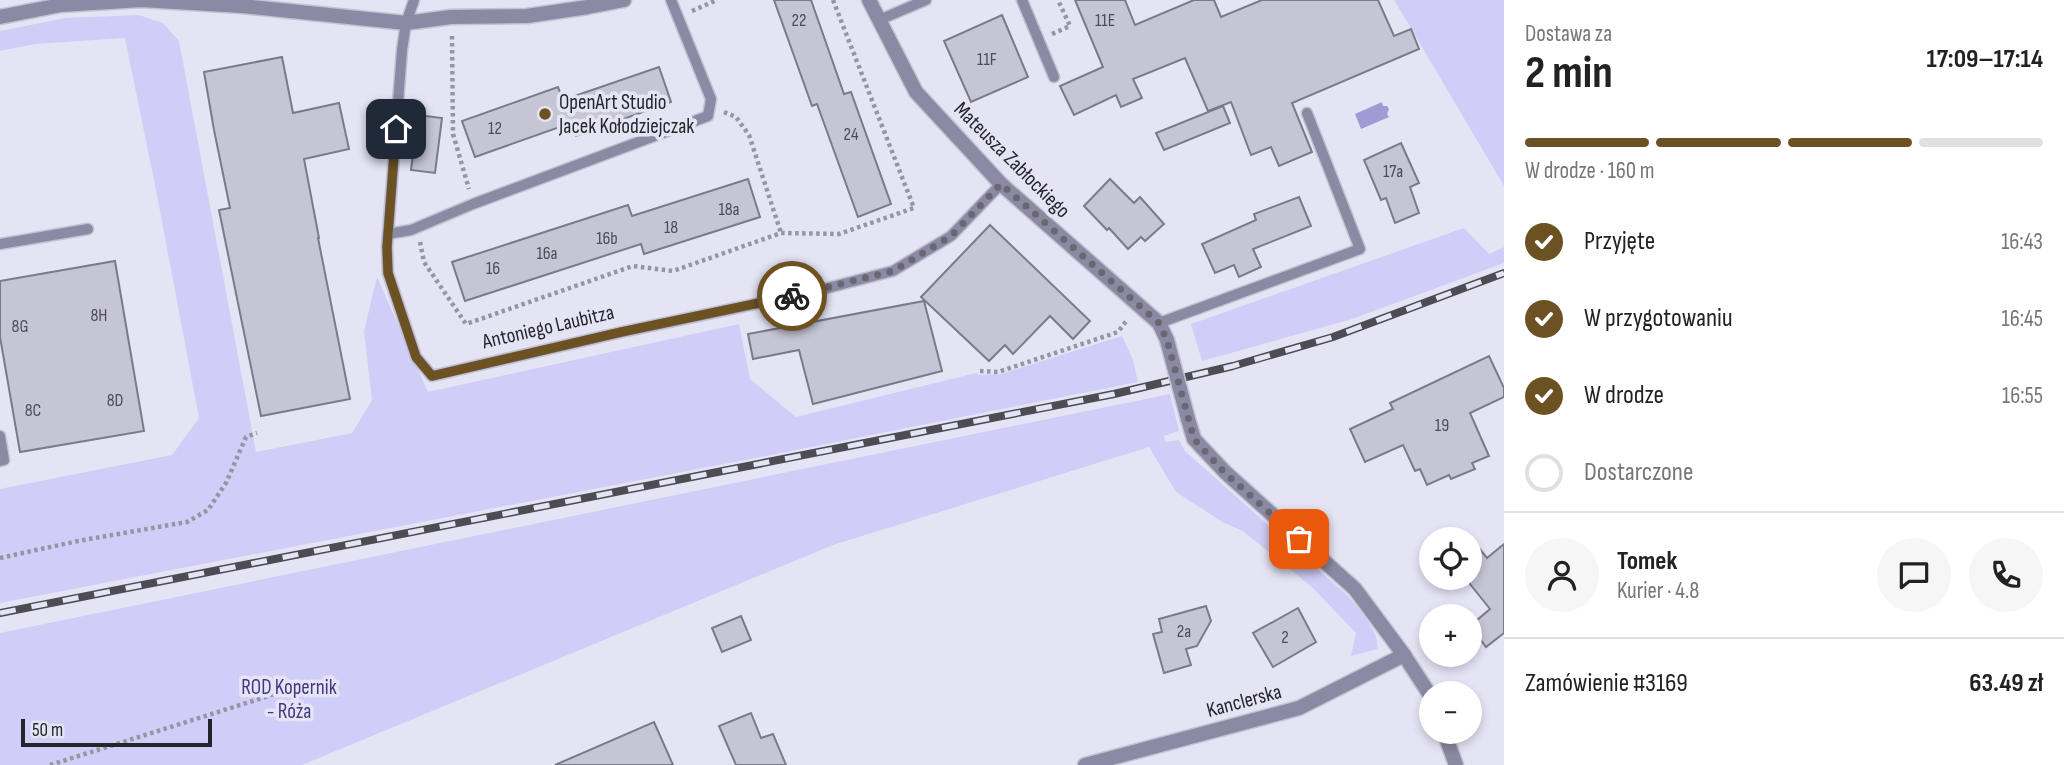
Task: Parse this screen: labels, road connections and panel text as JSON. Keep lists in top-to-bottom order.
{
  "streets": {
    "street": ["Mateusza Zabłockiego", "Kanclerska"],
    "lane": ["Antoniego Laubitza"]
  },
  "crossings": [
    ["Mateusza Zabłockiego", "Antoniego Laubitza"],
    ["Mateusza Zabłockiego", "Kanclerska"]
  ],
  "parks": ["ROD Kopernik - Róża"],
  "places": ["OpenArt Studio Jacek Kołodziejczak"],
  "house_numbers": [
    "22",
    "11E",
    "11F",
    "12",
    "24",
    "17a",
    "18a",
    "18",
    "16b",
    "16a",
    "16",
    "8H",
    "8G",
    "8D",
    "8C",
    "19",
    "2a",
    "2"
  ],
  "scale_bar": "50 m",
  "page": {
    "heading": ["2 min", "Dostawa za", "17:09–17:14"],
    "panel": [
      "Tomek",
      "Kurier · 4.8",
      "Zamówienie #3169",
      "63.49 zł"
    ],
    "bar": "W drodze · 160 m",
    "list": [
      ["Przyjęte", "16:43"],
      ["W przygotowaniu", "16:45"],
      ["W drodze", "16:55"],
      "Dostarczone"
    ],
    "map_buttons": ["+", "−"],
    "scale": "50 m"
  }
}
